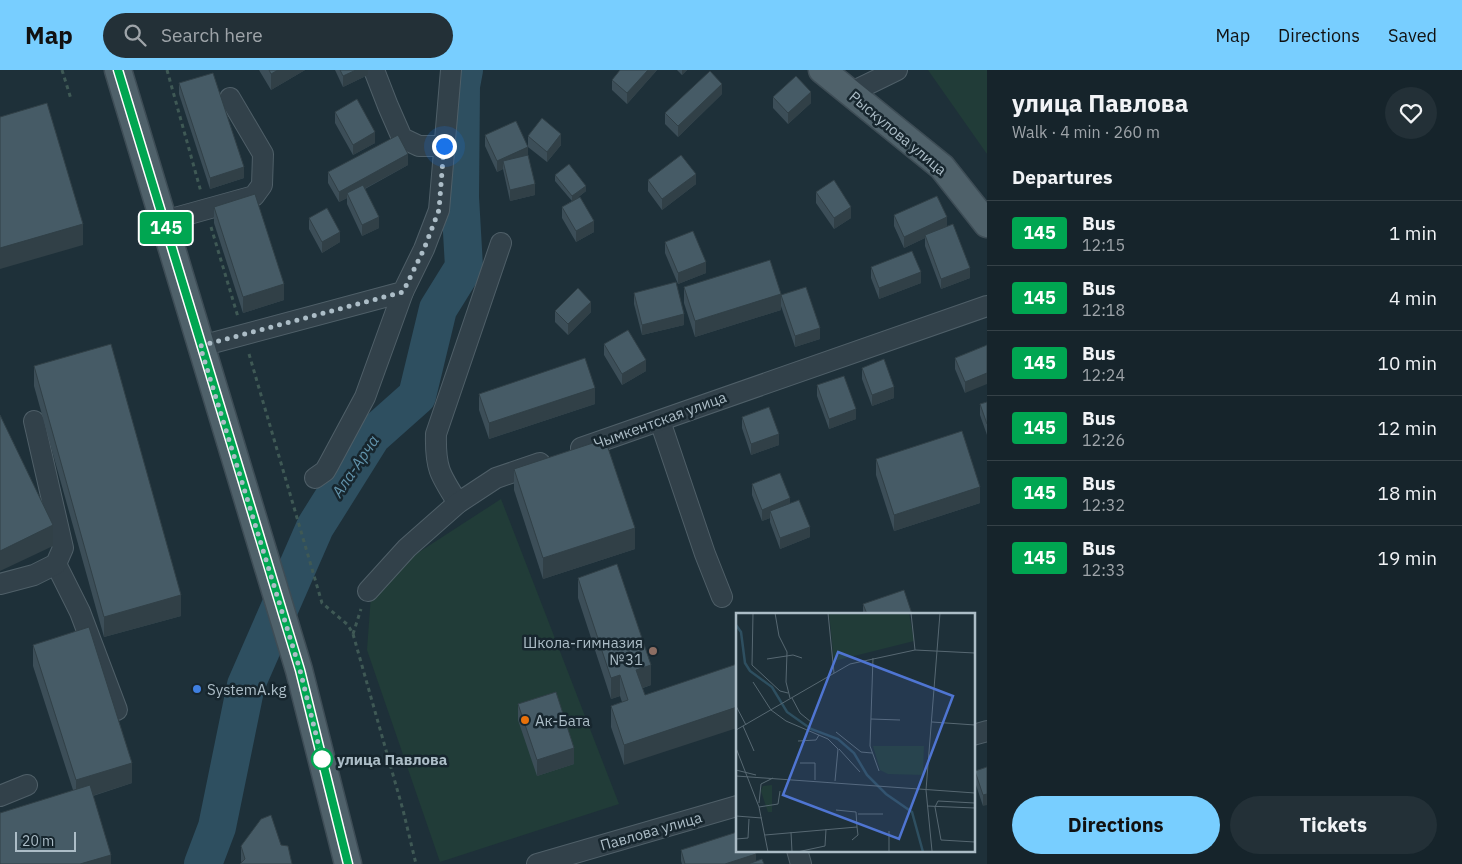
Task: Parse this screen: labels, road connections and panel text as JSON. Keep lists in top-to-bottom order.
{
  "streets": {
    "main road": ["Рыскулова улица"],
    "street": ["Чымкентская улица", "Павлова улица"]
  },
  "water": ["Ала-Арча"],
  "places": [
    "Школа-гимназия №31",
    "SystemA.kg",
    "Ак-Бата",
    "улица Павлова"
  ],
  "lines": ["bus line 145"],
  "scale_bar": "20 m",
  "page": {
    "header": "Map",
    "search": "Search here",
    "nav": ["Map", "Directions", "Saved"],
    "on_map": "145",
    "heading": [
      ["улица Павлова", "Walk · 4 min · 260 m"],
      "Departures"
    ],
    "list": [
      {
        "mark": "145",
        "name": "Bus",
        "note": "12:15",
        "value": "1 min"
      },
      {
        "mark": "145",
        "name": "Bus",
        "note": "12:18",
        "value": "4 min"
      },
      {
        "mark": "145",
        "name": "Bus",
        "note": "12:24",
        "value": "10 min"
      },
      {
        "mark": "145",
        "name": "Bus",
        "note": "12:26",
        "value": "12 min"
      },
      {
        "mark": "145",
        "name": "Bus",
        "note": "12:32",
        "value": "18 min"
      },
      {
        "mark": "145",
        "name": "Bus",
        "note": "12:33",
        "value": "19 min"
      }
    ],
    "buttons": ["Directions", "Tickets"],
    "scale": "20 m"
  }
}
